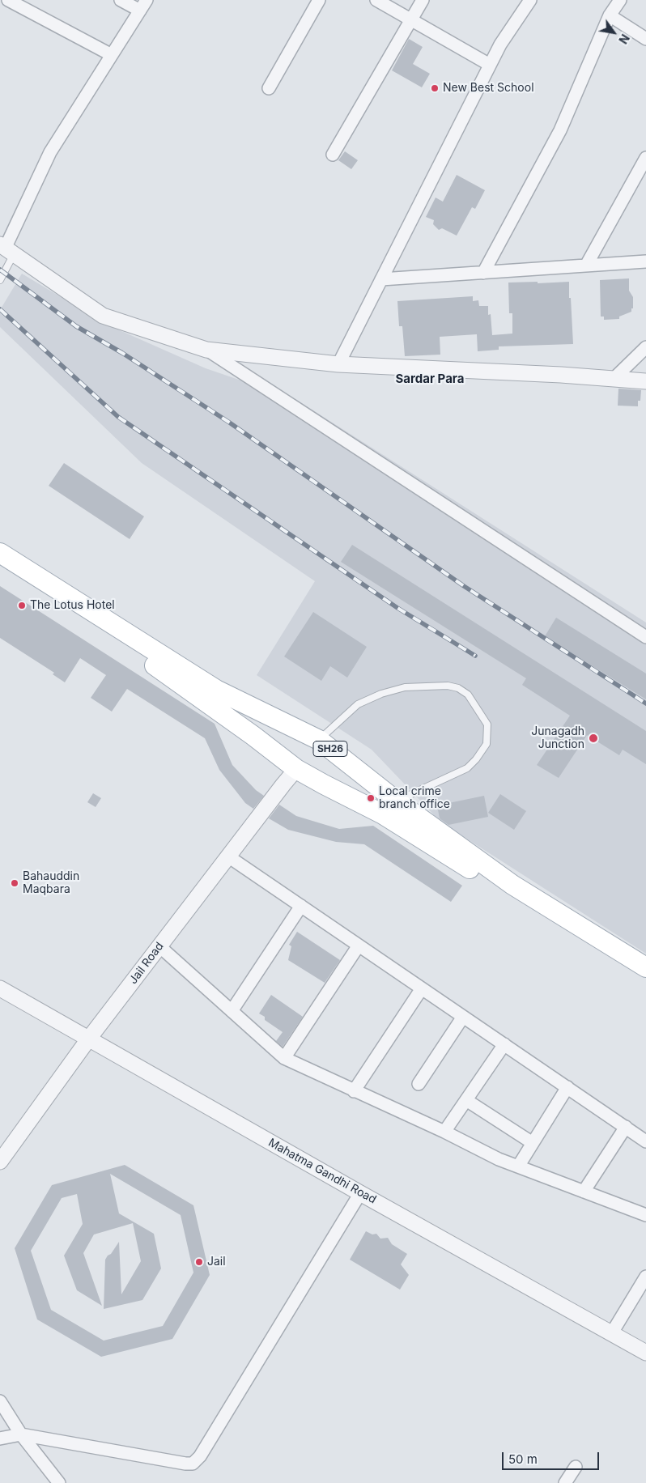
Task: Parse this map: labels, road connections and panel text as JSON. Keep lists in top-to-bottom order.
{
  "streets": {
    "main road": ["SH26"],
    "street": ["Jail Road", "Mahatma Gandhi Road"]
  },
  "crossings": [
    ["Jail Road", "Mahatma Gandhi Road"]
  ],
  "districts": ["Sardar Para"],
  "places": [
    "New Best School",
    "The Lotus Hotel",
    "Junagadh Junction",
    "Local crime branch office",
    "Bahauddin Maqbara",
    "Jail"
  ],
  "scale_bar": "50 m",
  "north": "bottom right"
}
